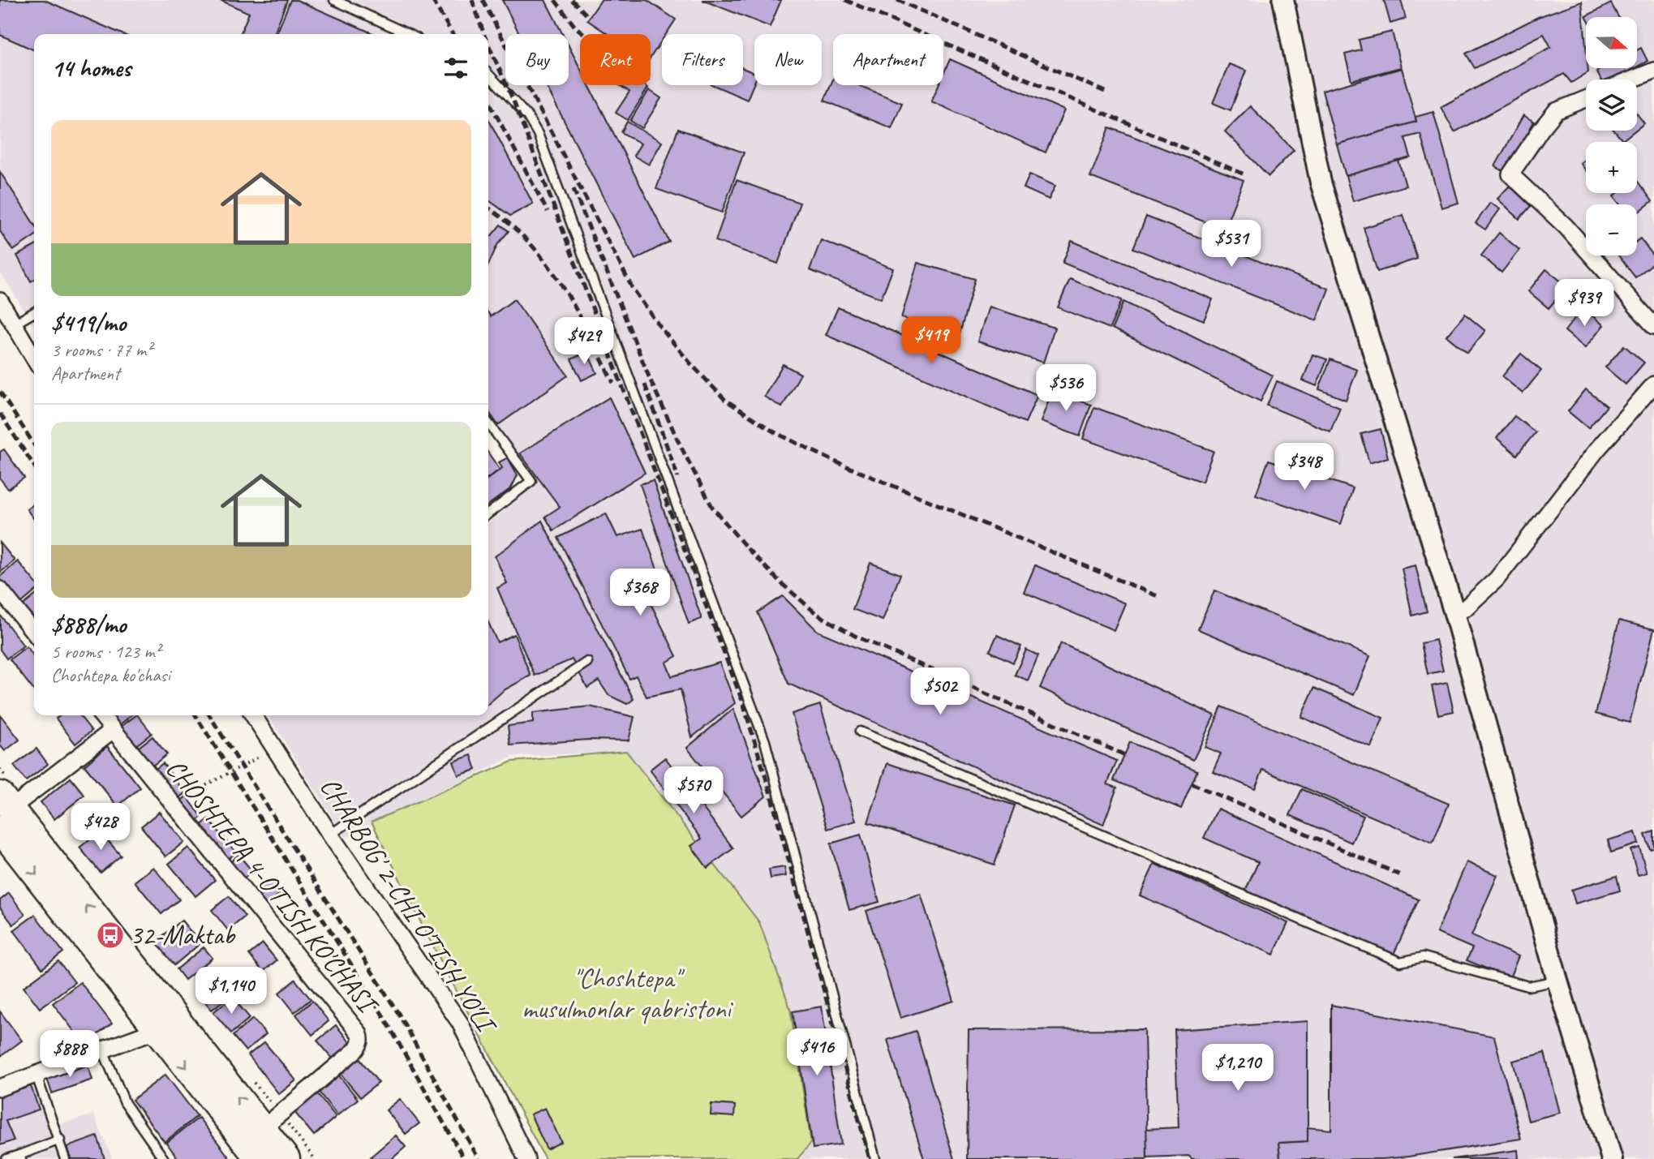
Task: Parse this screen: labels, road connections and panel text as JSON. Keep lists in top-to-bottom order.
{
  "streets": {
    "street": ["CHOSHTEPA 4-O'TISH KO'CHASI", "CHARBOG' 2-CHI O'TISH YO'LI"]
  },
  "parks": ["\"Choshtepa\" musulmonlar qabristoni"],
  "places": {
    "bus stop": ["32-Maktab"]
  },
  "north": "right",
  "page": {
    "map_buttons": ["+", "−"],
    "chip": [
      "Buy",
      "Rent",
      "Filters",
      "New",
      "Apartment"
    ],
    "heading": "14 homes",
    "list": [
      {
        "name": "$419/mo",
        "note": "3 rooms · 77 m² · Apartment"
      },
      {
        "name": "$888/mo",
        "note": "5 rooms · 123 m² · Choshtepa ko'chasi"
      }
    ],
    "price": [
      "$531",
      "$939",
      "$419",
      "$429",
      "$536",
      "$348",
      "$368",
      "$502",
      "$570",
      "$428",
      "$1,140",
      "$416",
      "$888",
      "$1,210"
    ]
  }
}
